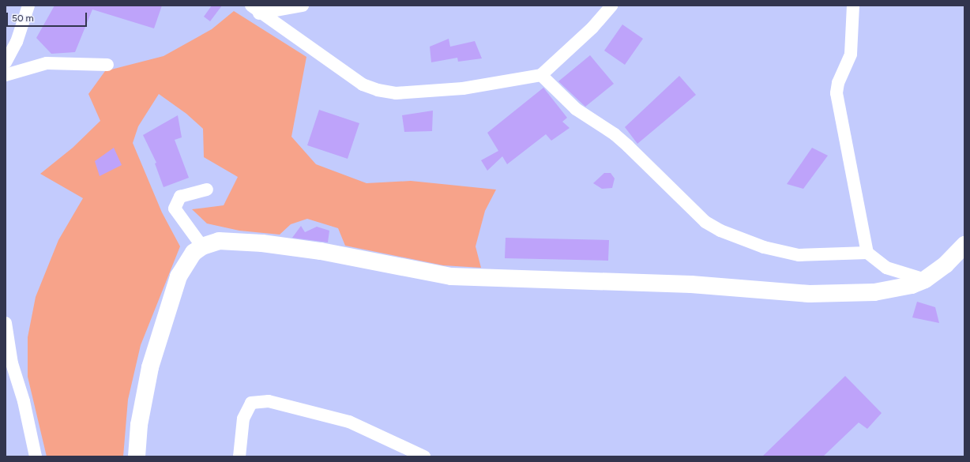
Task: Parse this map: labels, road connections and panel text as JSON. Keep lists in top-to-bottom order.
{
  "scale_bar": "50 m"
}
